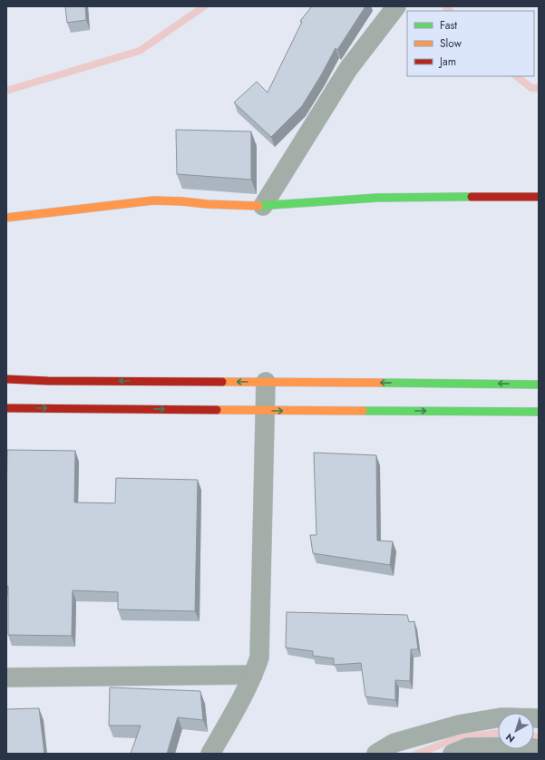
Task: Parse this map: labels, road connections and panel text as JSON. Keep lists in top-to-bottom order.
{
  "legend": ["Fast", "Slow", "Jam"],
  "north": "bottom left"
}
